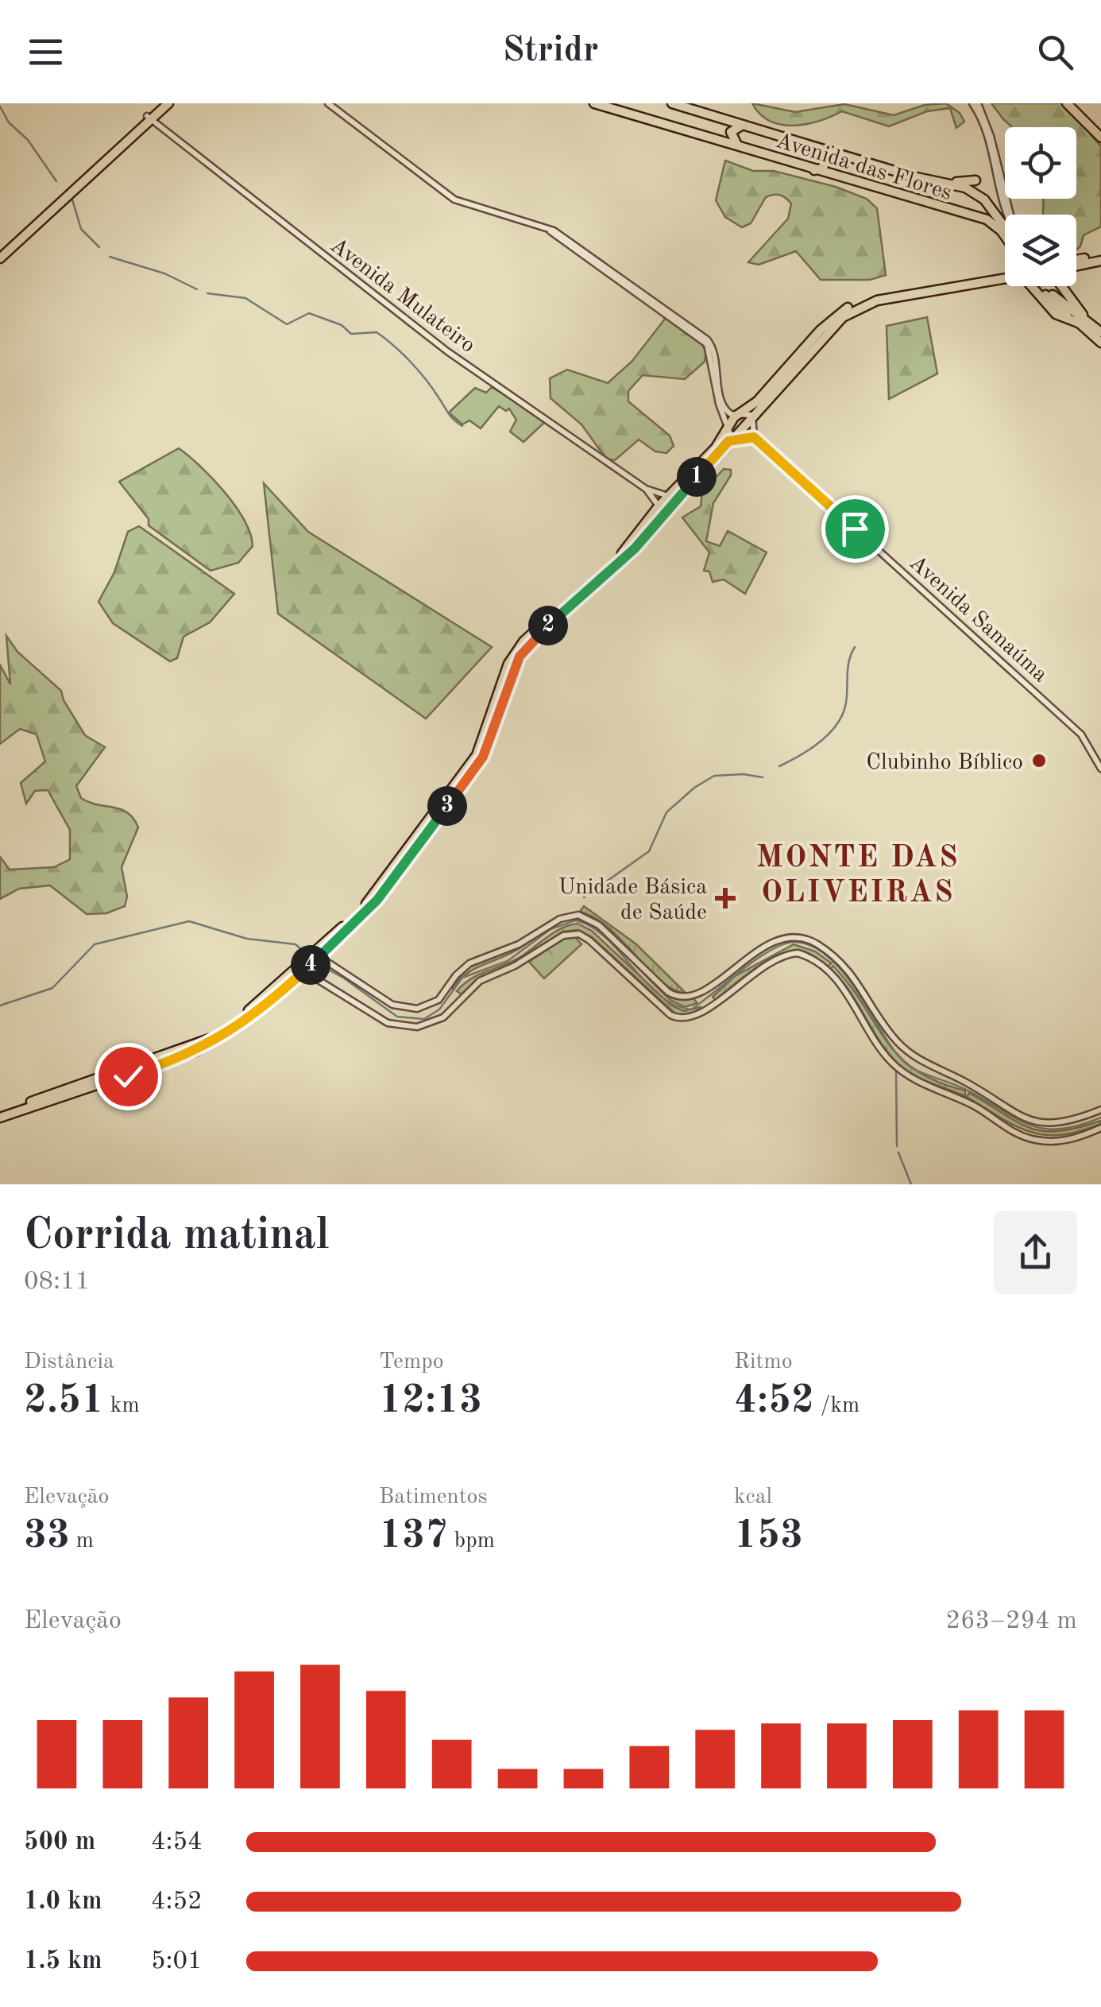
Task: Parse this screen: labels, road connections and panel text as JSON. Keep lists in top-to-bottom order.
{
  "streets": {
    "main road": ["Avenida das Flores"],
    "street": ["Avenida Mulateiro", "Avenida Samaúma"]
  },
  "districts": ["MONTE DAS OLIVEIRAS"],
  "places": {
    "other": ["Clubinho Bíblico"],
    "health": ["Unidade Básica de Saúde"]
  },
  "page": {
    "header": "Stridr",
    "pins": [
      "1",
      "2",
      "3",
      "4"
    ],
    "heading": ["Corrida matinal", "08:11"],
    "stats": [
      ["Distância", "2.51 km"],
      ["Tempo", "12:13"],
      ["Ritmo", "4:52 /km"],
      ["Elevação", "33 m"],
      ["Batimentos", "137 bpm"],
      ["kcal", "153"]
    ],
    "chart": ["Elevação", "263–294 m"],
    "list": [
      {
        "name": "500 m",
        "note": "4:54"
      },
      {
        "name": "1.0 km",
        "note": "4:52"
      },
      {
        "name": "1.5 km",
        "note": "5:01"
      }
    ]
  }
}
